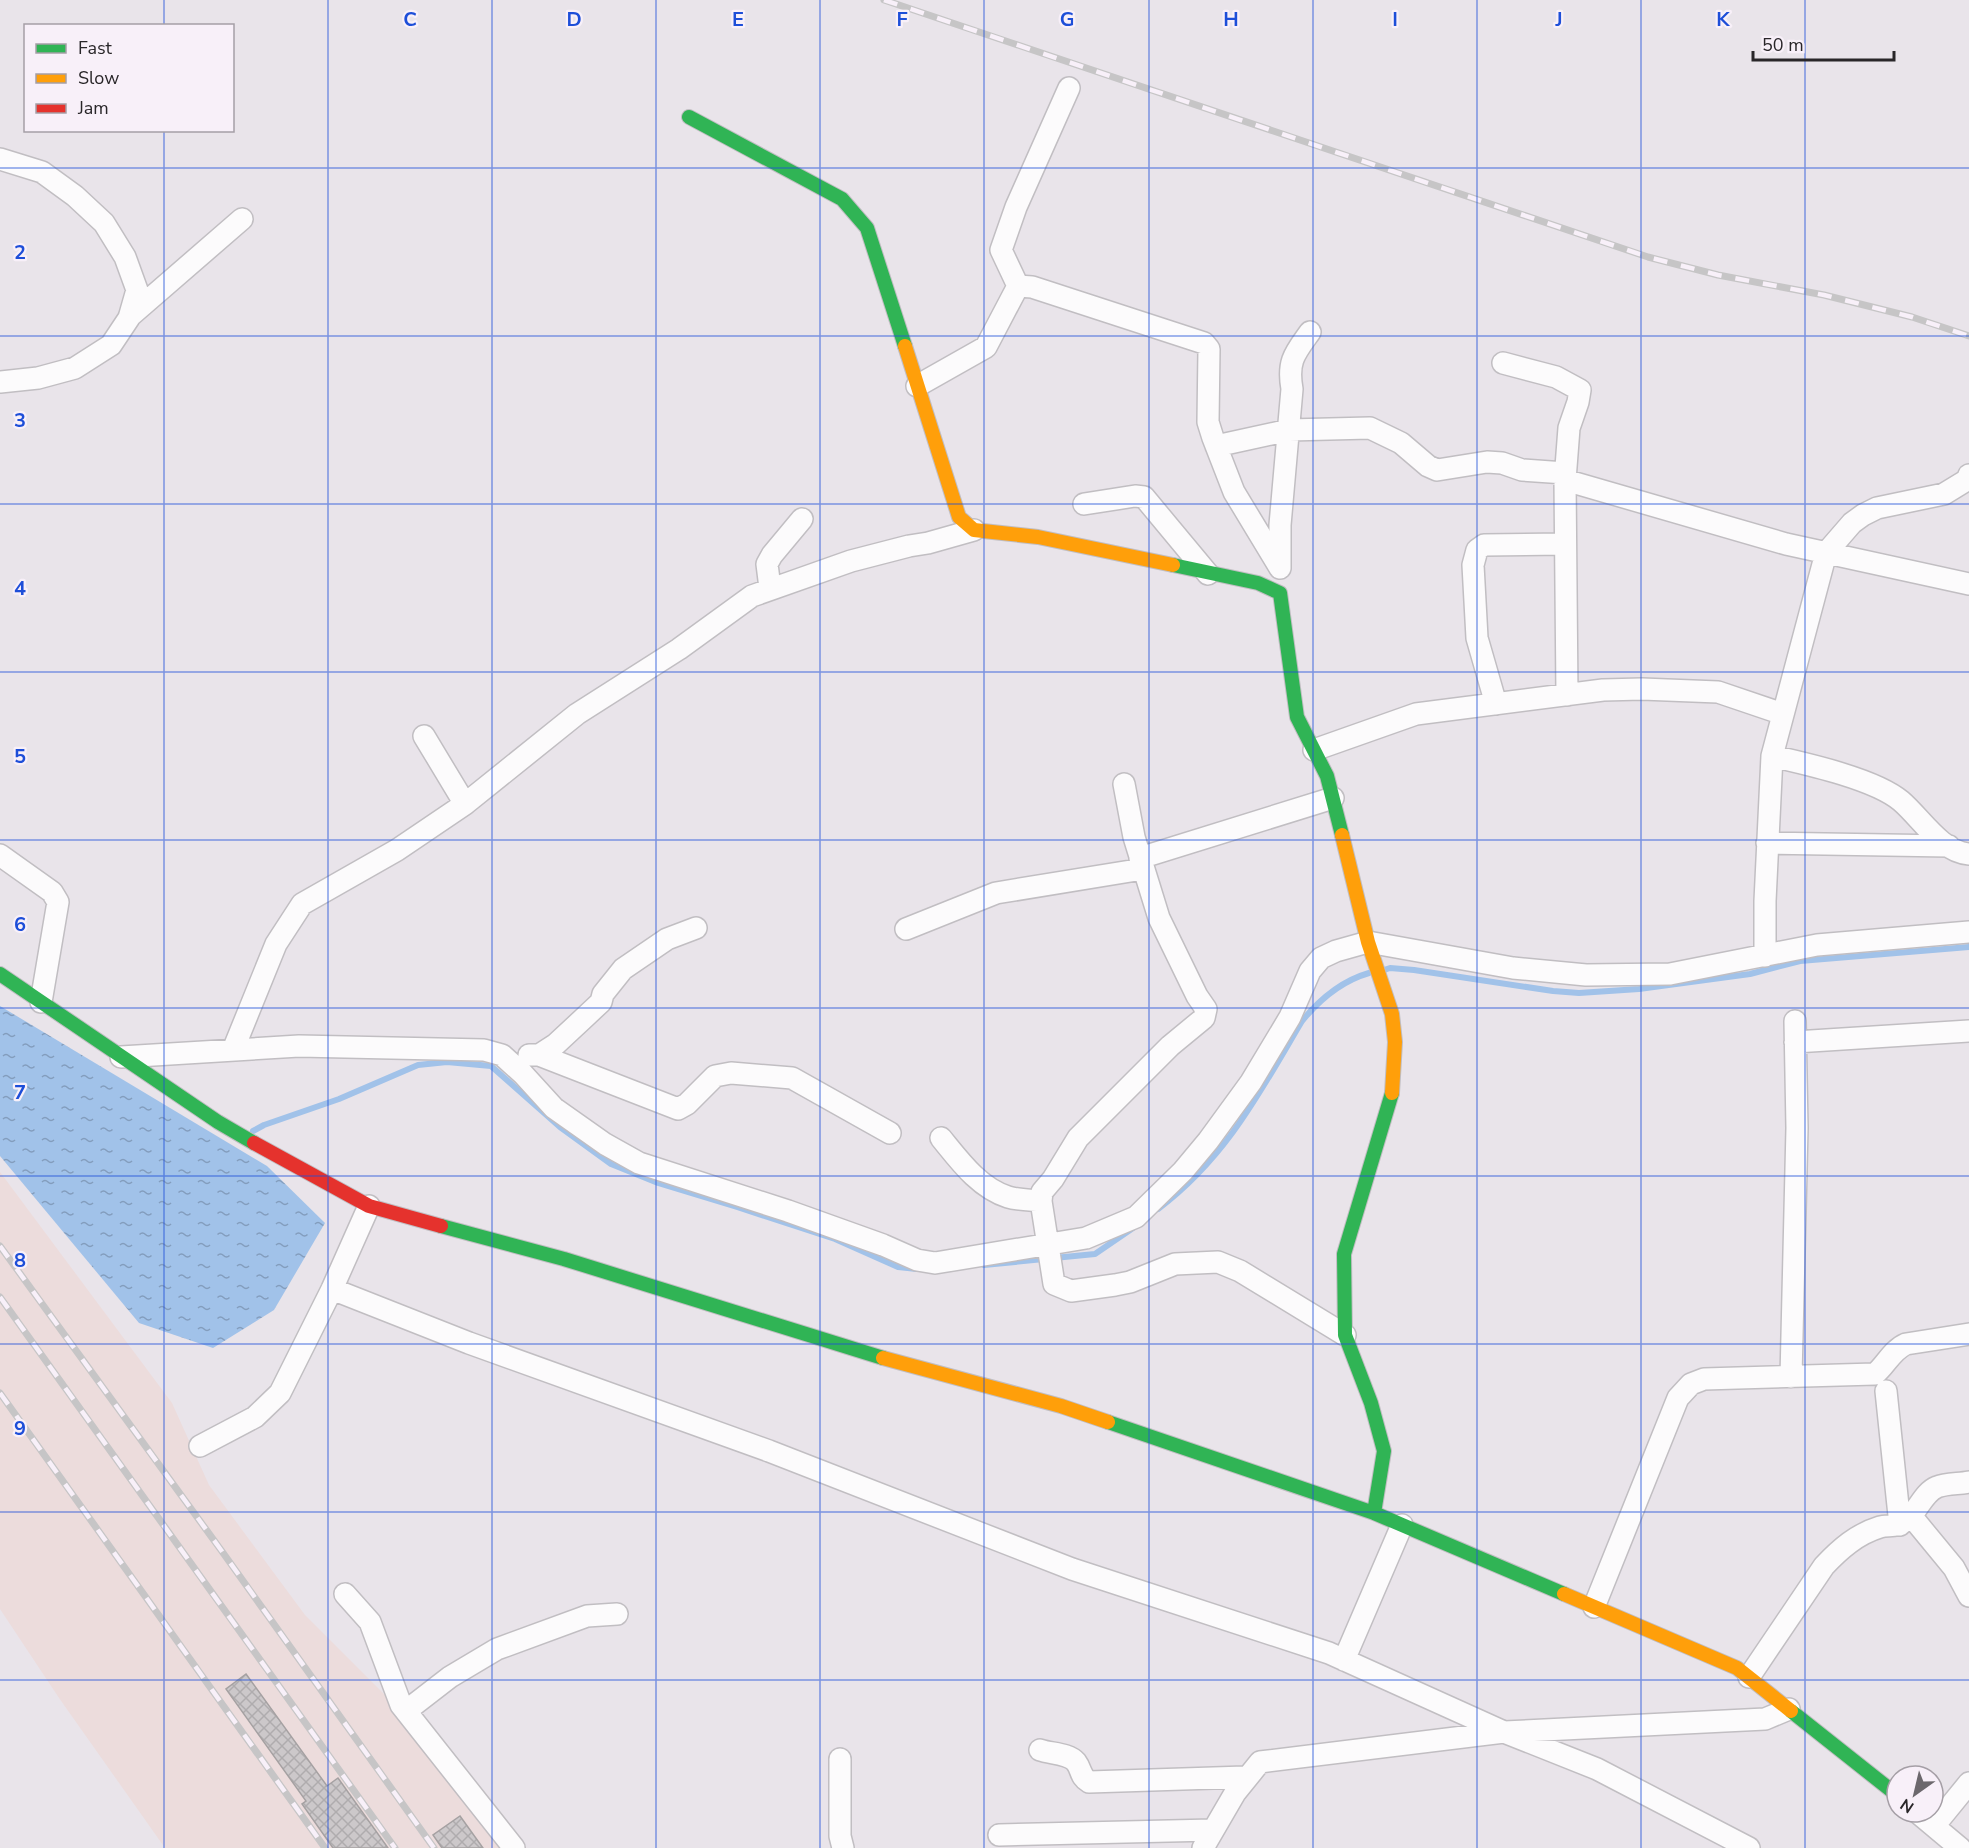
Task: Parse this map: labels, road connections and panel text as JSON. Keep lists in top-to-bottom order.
{
  "legend": ["Fast", "Slow", "Jam"],
  "scale_bar": "50 m",
  "north": "bottom left",
  "grid": {
    "columns": [
      "C",
      "D",
      "E",
      "F",
      "G",
      "H",
      "I",
      "J",
      "K"
    ],
    "rows": [
      "2",
      "3",
      "4",
      "5",
      "6",
      "7",
      "8",
      "9"
    ]
  }
}
